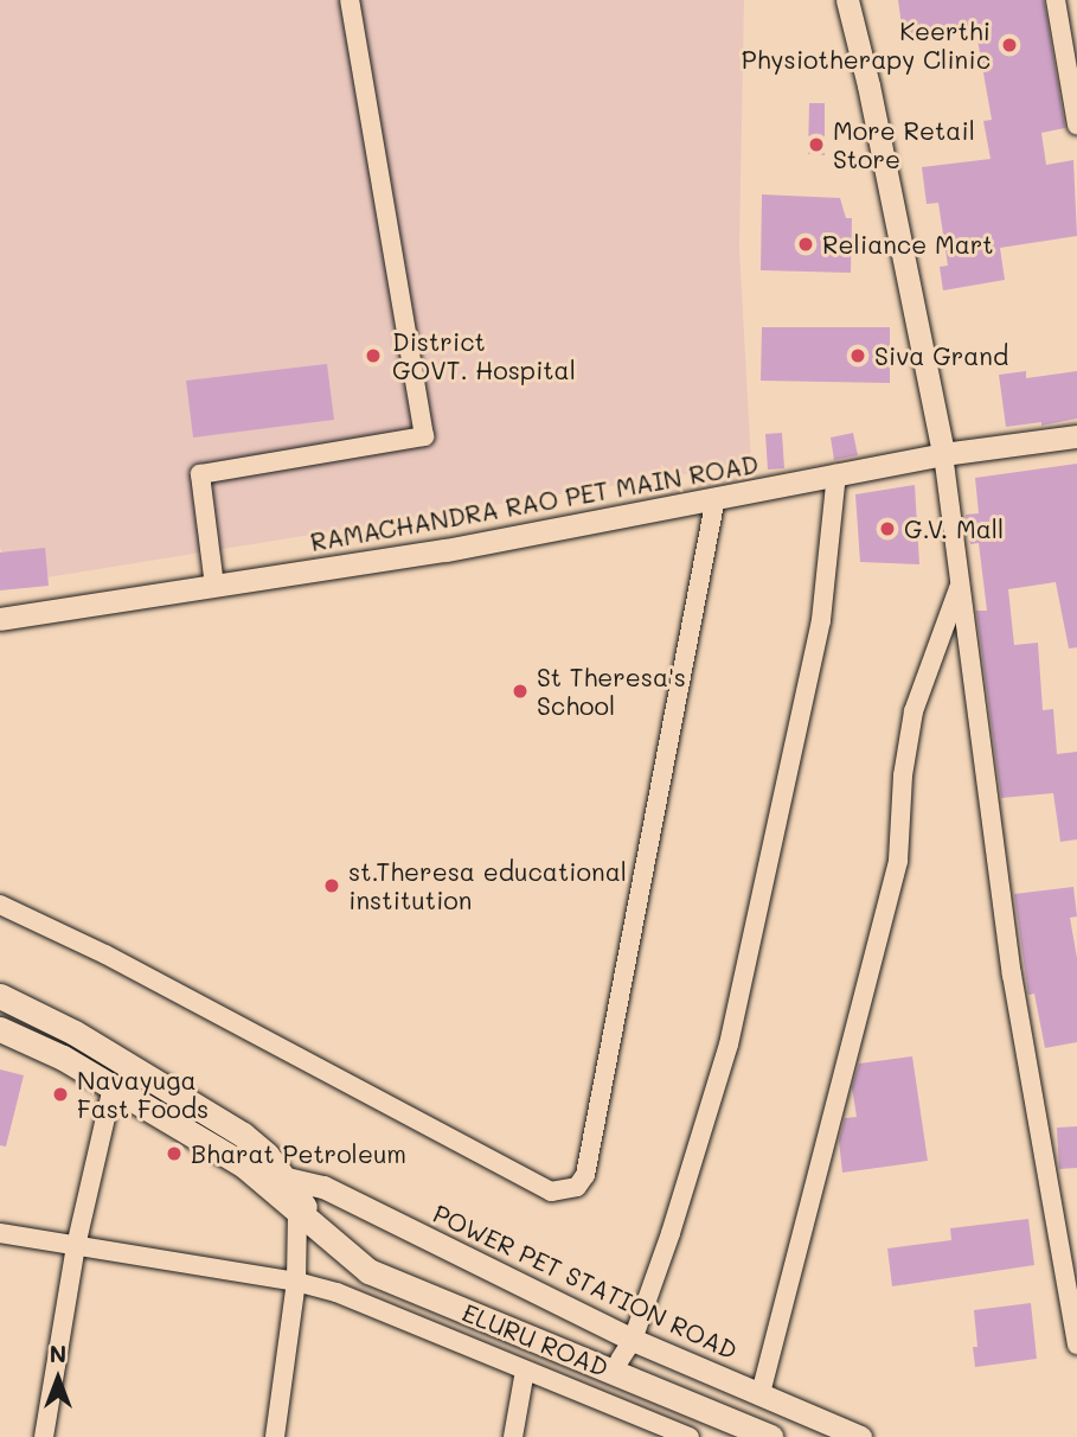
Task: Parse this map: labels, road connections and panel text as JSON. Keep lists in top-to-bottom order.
{
  "streets": {
    "main road": ["ELURU ROAD"],
    "street": ["RAMACHANDRA RAO PET MAIN ROAD", "POWER PET STATION ROAD"]
  },
  "crossings": [
    ["POWER PET STATION ROAD", "ELURU ROAD"]
  ],
  "places": [
    "Keerthi Physiotherapy Clinic",
    "More Retail Store",
    "Reliance Mart",
    "District GOVT. Hospital",
    "Siva Grand",
    "G.V. Mall",
    "St Theresa's School",
    "st.Theresa educational institution",
    "Navayuga Fast Foods",
    "Bharat Petroleum"
  ],
  "north": "top"
}
